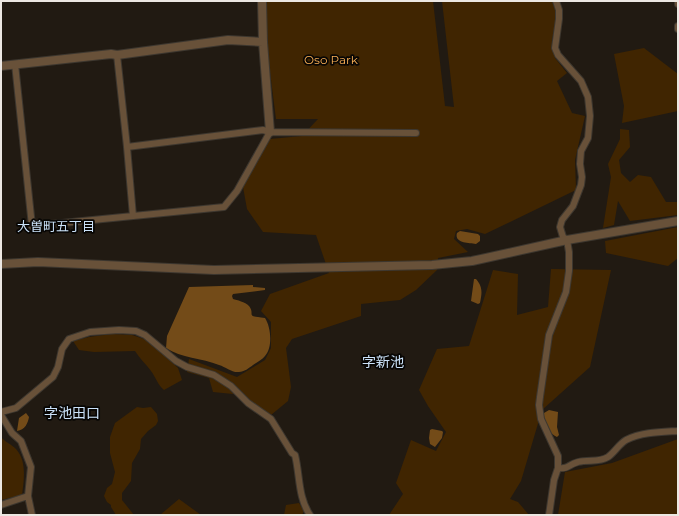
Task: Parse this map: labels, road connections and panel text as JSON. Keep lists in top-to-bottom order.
{
  "districts": ["大曽町五丁目", "字新池", "字池田口"],
  "parks": ["Oso Park"]
}
